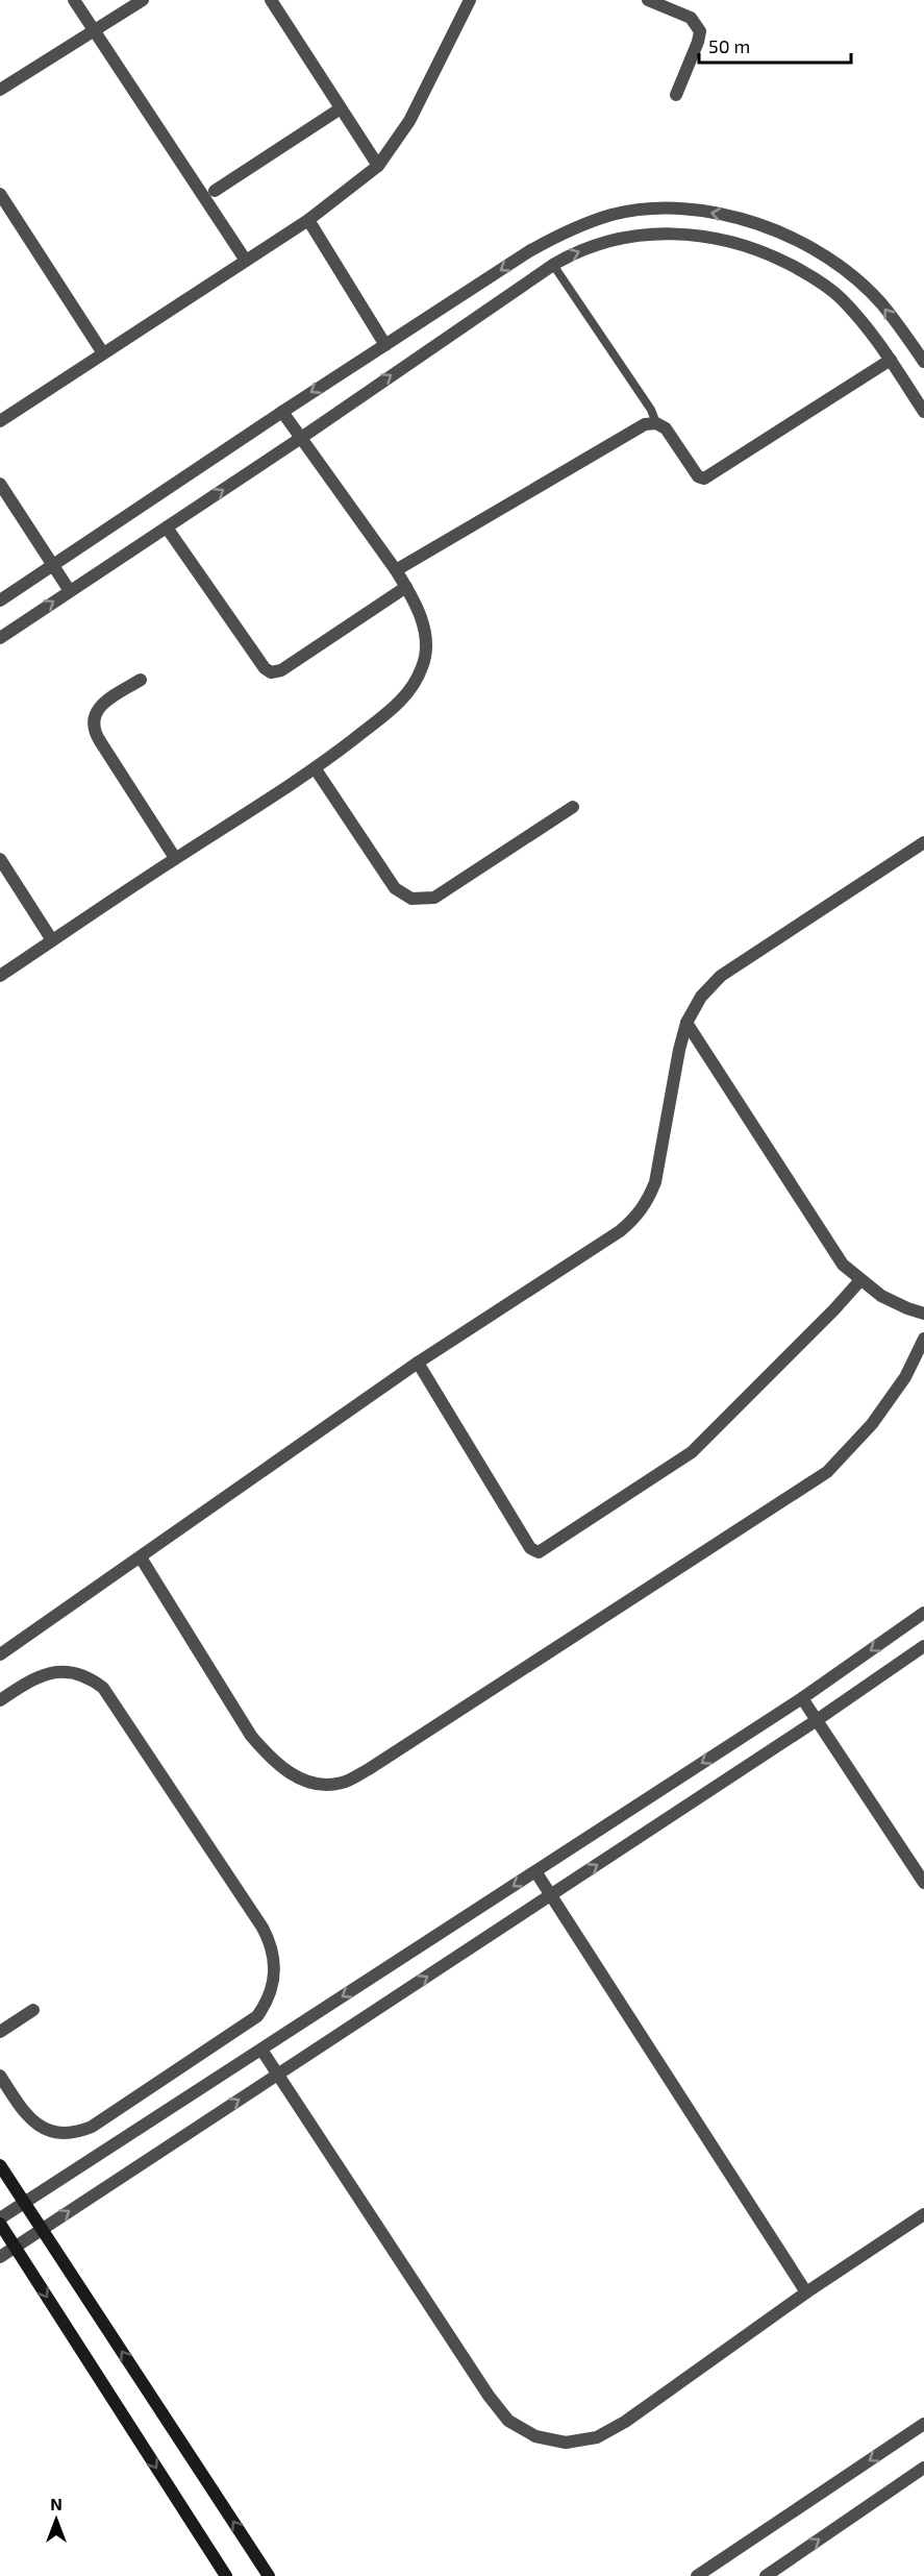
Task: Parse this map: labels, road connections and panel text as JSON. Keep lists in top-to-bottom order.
{
  "scale_bar": "50 m",
  "north": "top"
}
